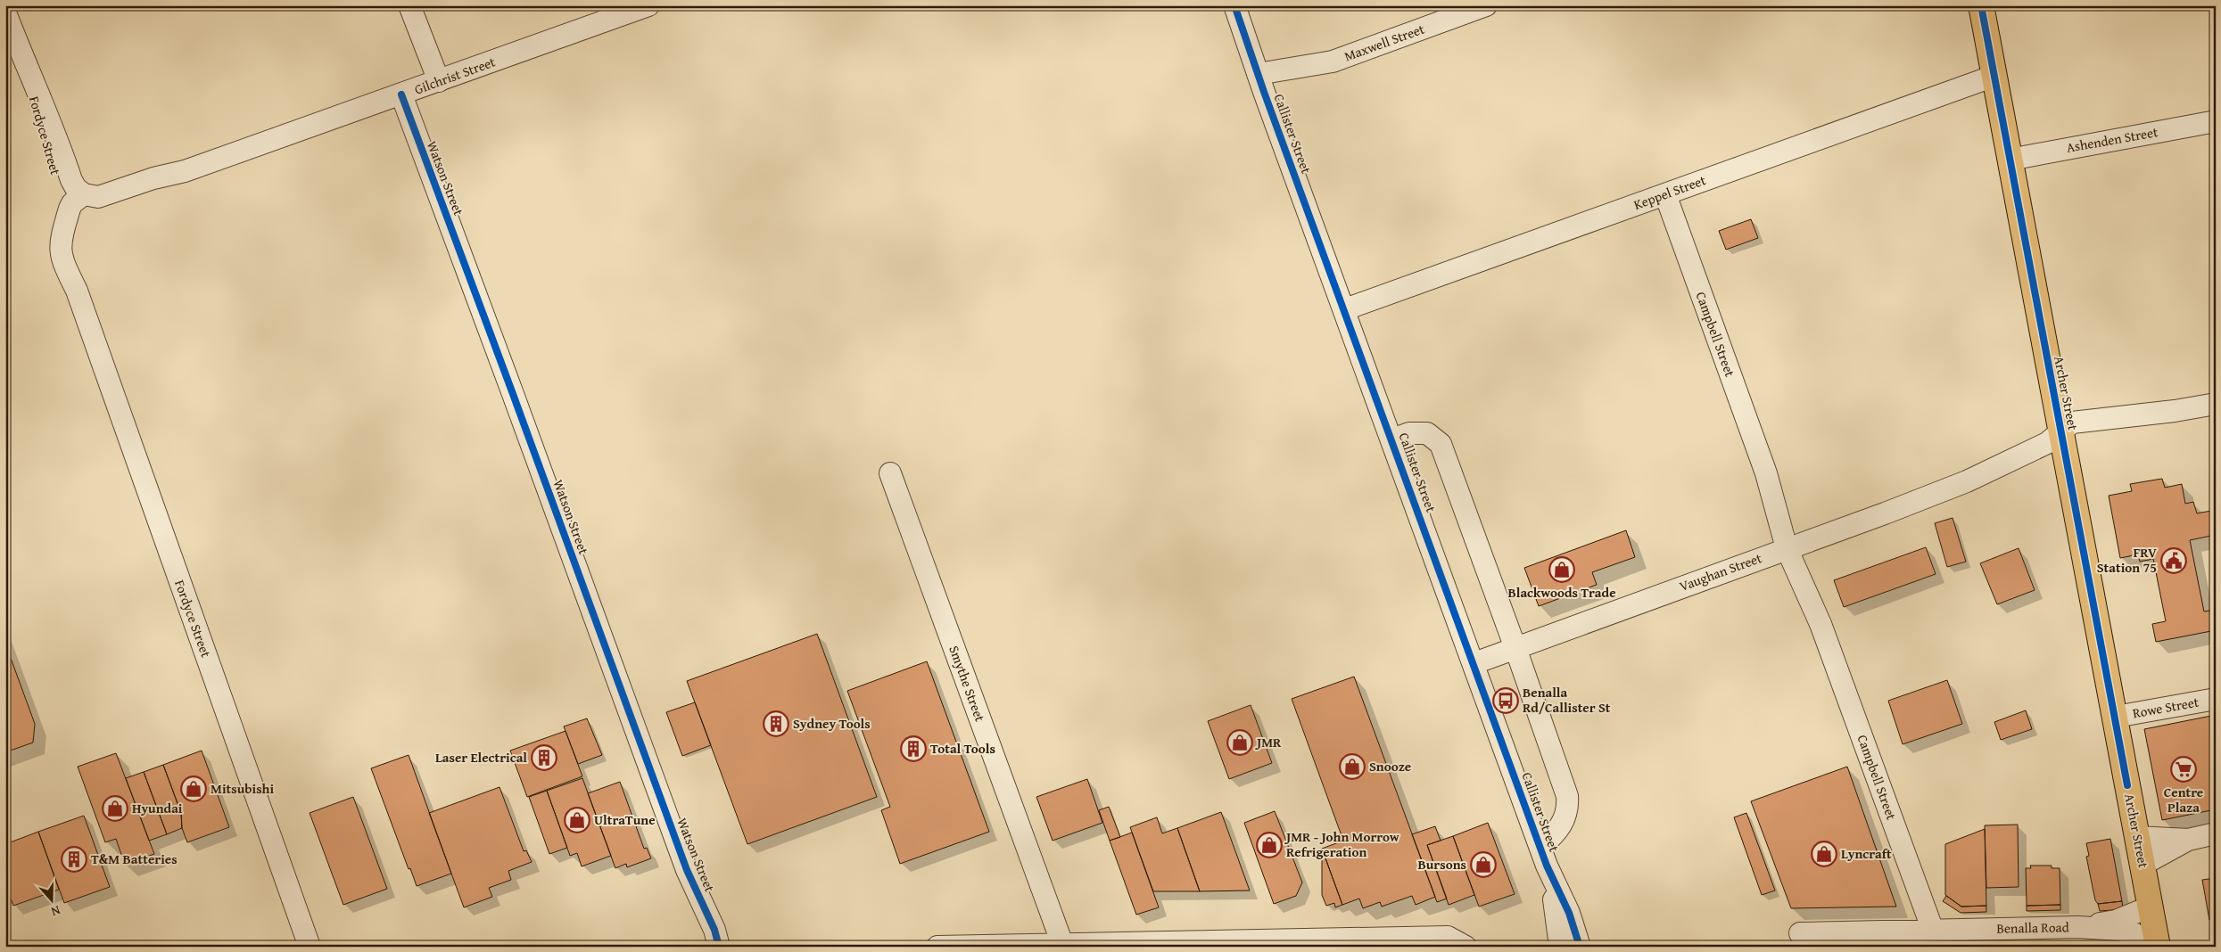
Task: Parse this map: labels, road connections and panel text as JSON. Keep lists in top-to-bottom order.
{
  "streets": {
    "main road": ["Archer Street"],
    "street": [
      "Maxwell Street",
      "Gilchrist Street",
      "Callister Street",
      "Fordyce Street",
      "Ashenden Street",
      "Watson Street",
      "Keppel Street",
      "Campbell Street",
      "Vaughan Street",
      "Smythe Street",
      "Rowe Street",
      "Benalla Road"
    ]
  },
  "crossings": [
    ["Maxwell Street", "Callister Street"],
    ["Gilchrist Street", "Fordyce Street"],
    ["Gilchrist Street", "Watson Street"],
    ["Callister Street", "Keppel Street"],
    ["Callister Street", "Vaughan Street"],
    ["Ashenden Street", "Archer Street"],
    ["Keppel Street", "Campbell Street"],
    ["Keppel Street", "Archer Street"],
    ["Campbell Street", "Vaughan Street"],
    ["Campbell Street", "Benalla Road"],
    ["Archer Street", "Vaughan Street"],
    ["Archer Street", "Rowe Street"],
    ["Archer Street", "Benalla Road"]
  ],
  "places": {
    "public building": ["FRV Station 75"],
    "shop": [
      "Blackwoods Trade",
      "JMR",
      "Snooze",
      "Mitsubishi",
      "Hyundai",
      "UltraTune",
      "JMR - John Morrow Refrigeration",
      "Lyncraft",
      "Bursons"
    ],
    "bus stop": ["Benalla Rd/Callister St"],
    "building": [
      "Sydney Tools",
      "Total Tools",
      "Laser Electrical",
      "T&M Batteries"
    ],
    "supermarket": ["Centre Plaza"]
  },
  "north": "bottom"
}
